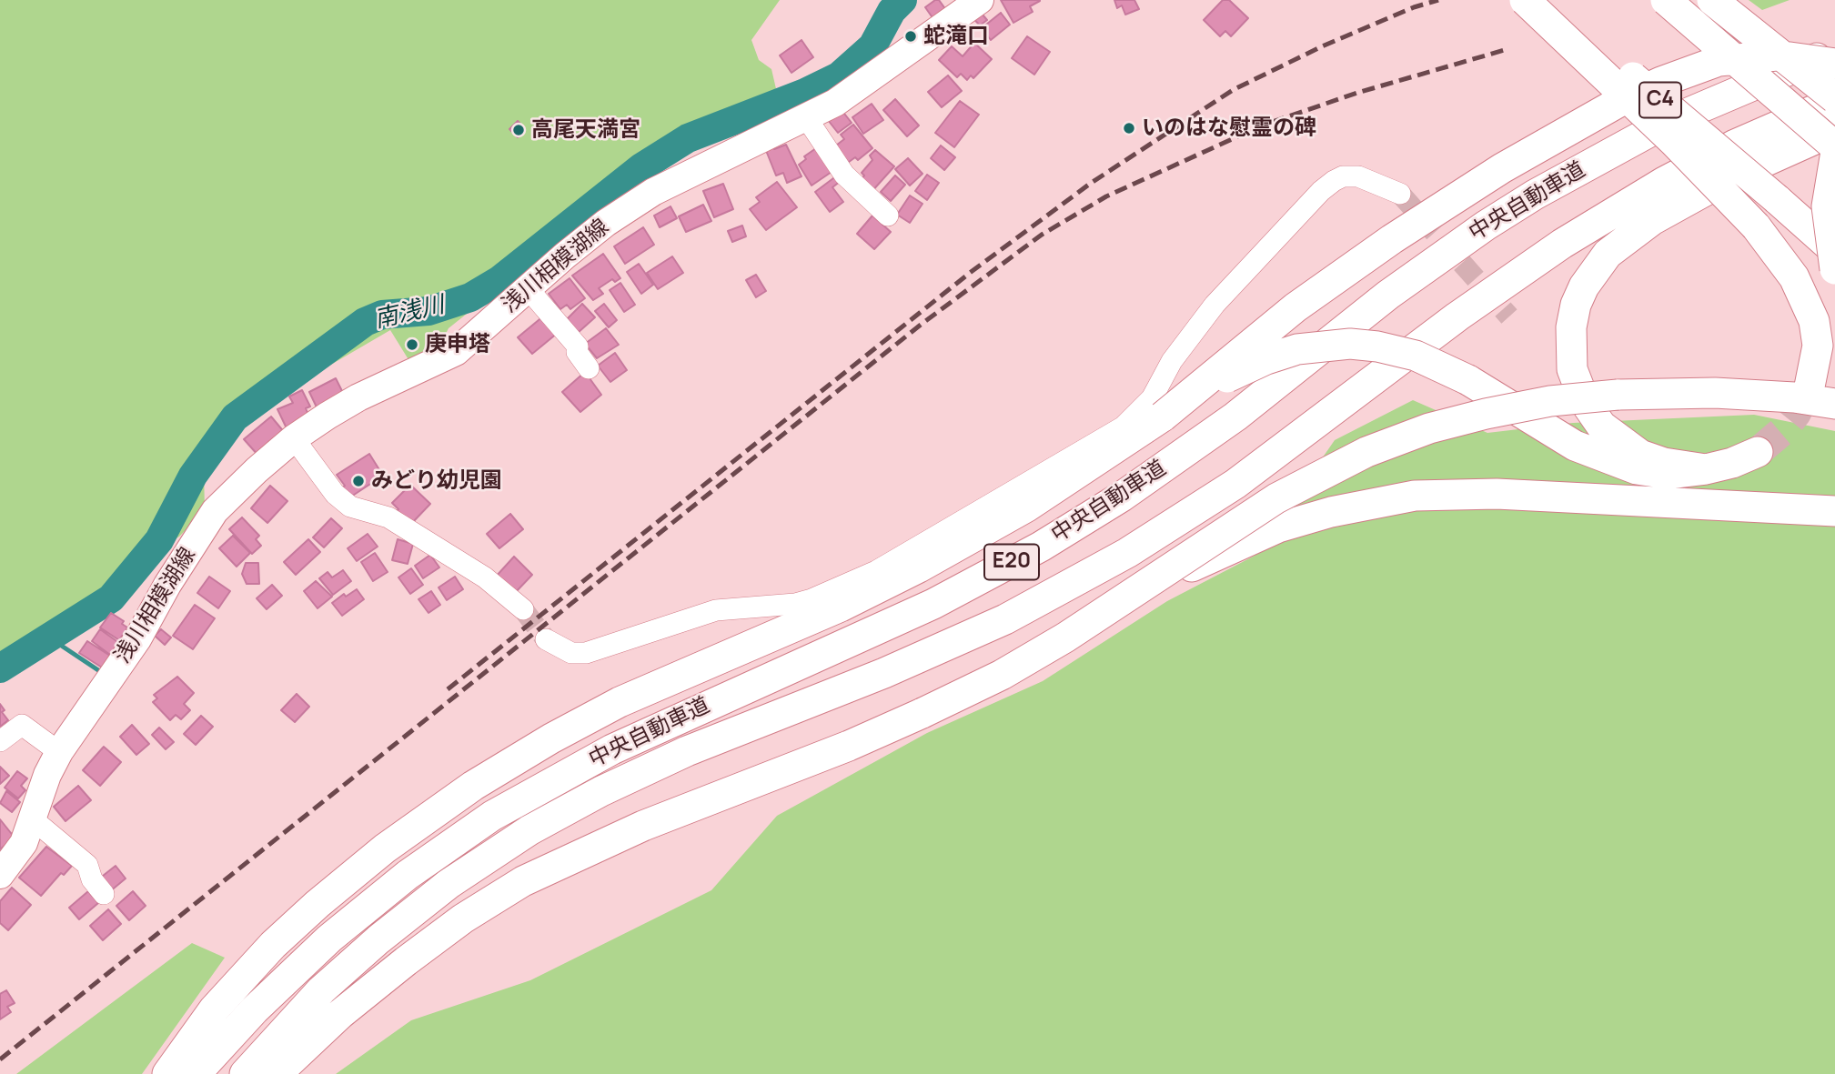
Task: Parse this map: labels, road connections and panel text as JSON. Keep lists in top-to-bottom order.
{
  "streets": {
    "highway": ["C4", "中央自動車道", "E20"],
    "main road": ["浅川相模湖線"]
  },
  "water": ["南浅川"],
  "places": [
    "蛇滝口",
    "いのはな慰霊の碑",
    "高尾天満宮",
    "庚申塔",
    "みどり幼児園"
  ]
}
